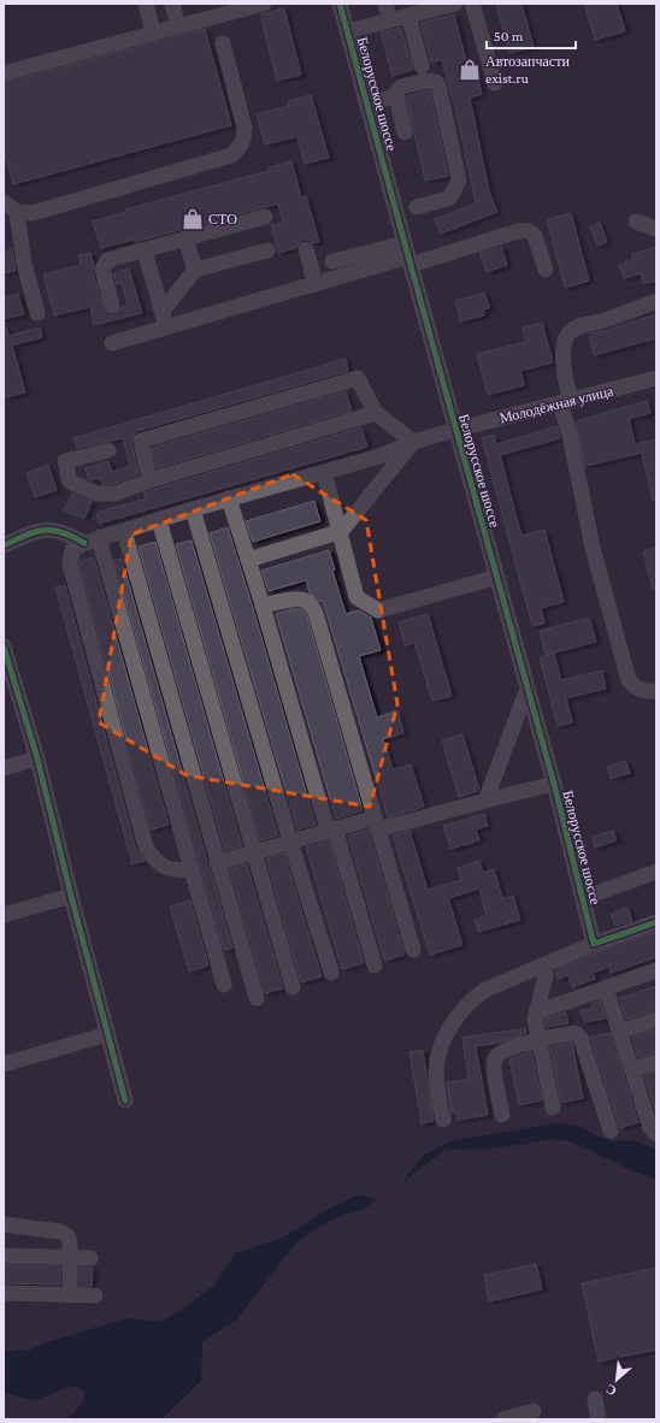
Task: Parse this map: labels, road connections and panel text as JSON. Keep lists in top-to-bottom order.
{
  "streets": {
    "street": ["Белорусское шоссе", "Молодёжная улица"]
  },
  "crossings": [
    ["Белорусское шоссе", "Молодёжная улица"]
  ],
  "places": {
    "shop": ["Автозапчасти exist.ru", "СТО"]
  },
  "scale_bar": "50 m",
  "north": "bottom left"
}
